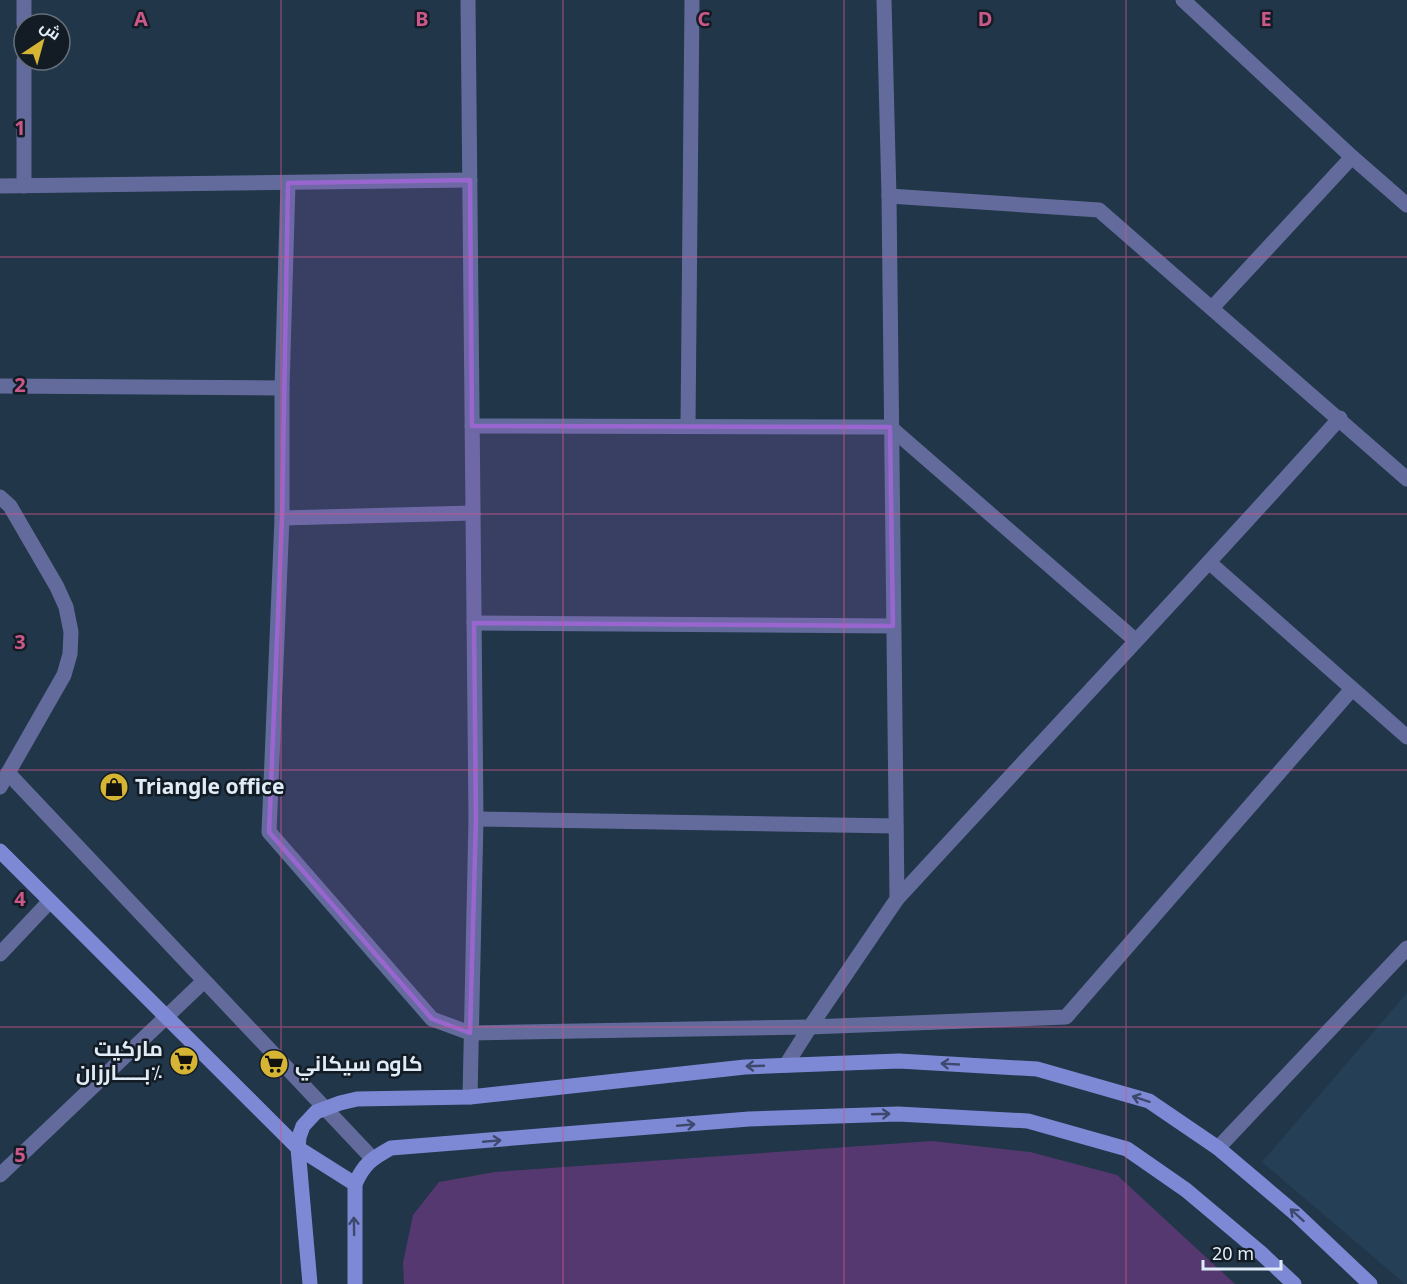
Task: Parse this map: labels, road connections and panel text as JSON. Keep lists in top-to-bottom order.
{
  "places": {
    "shop": ["Triangle office"],
    "supermarket": ["ماركیت بـــــارزان٪", "كاوه سيكاني"]
  },
  "scale_bar": "20 m",
  "north": "top right",
  "grid": {
    "columns": [
      "A",
      "B",
      "C",
      "D",
      "E"
    ],
    "rows": [
      "1",
      "2",
      "3",
      "4",
      "5"
    ]
  }
}
